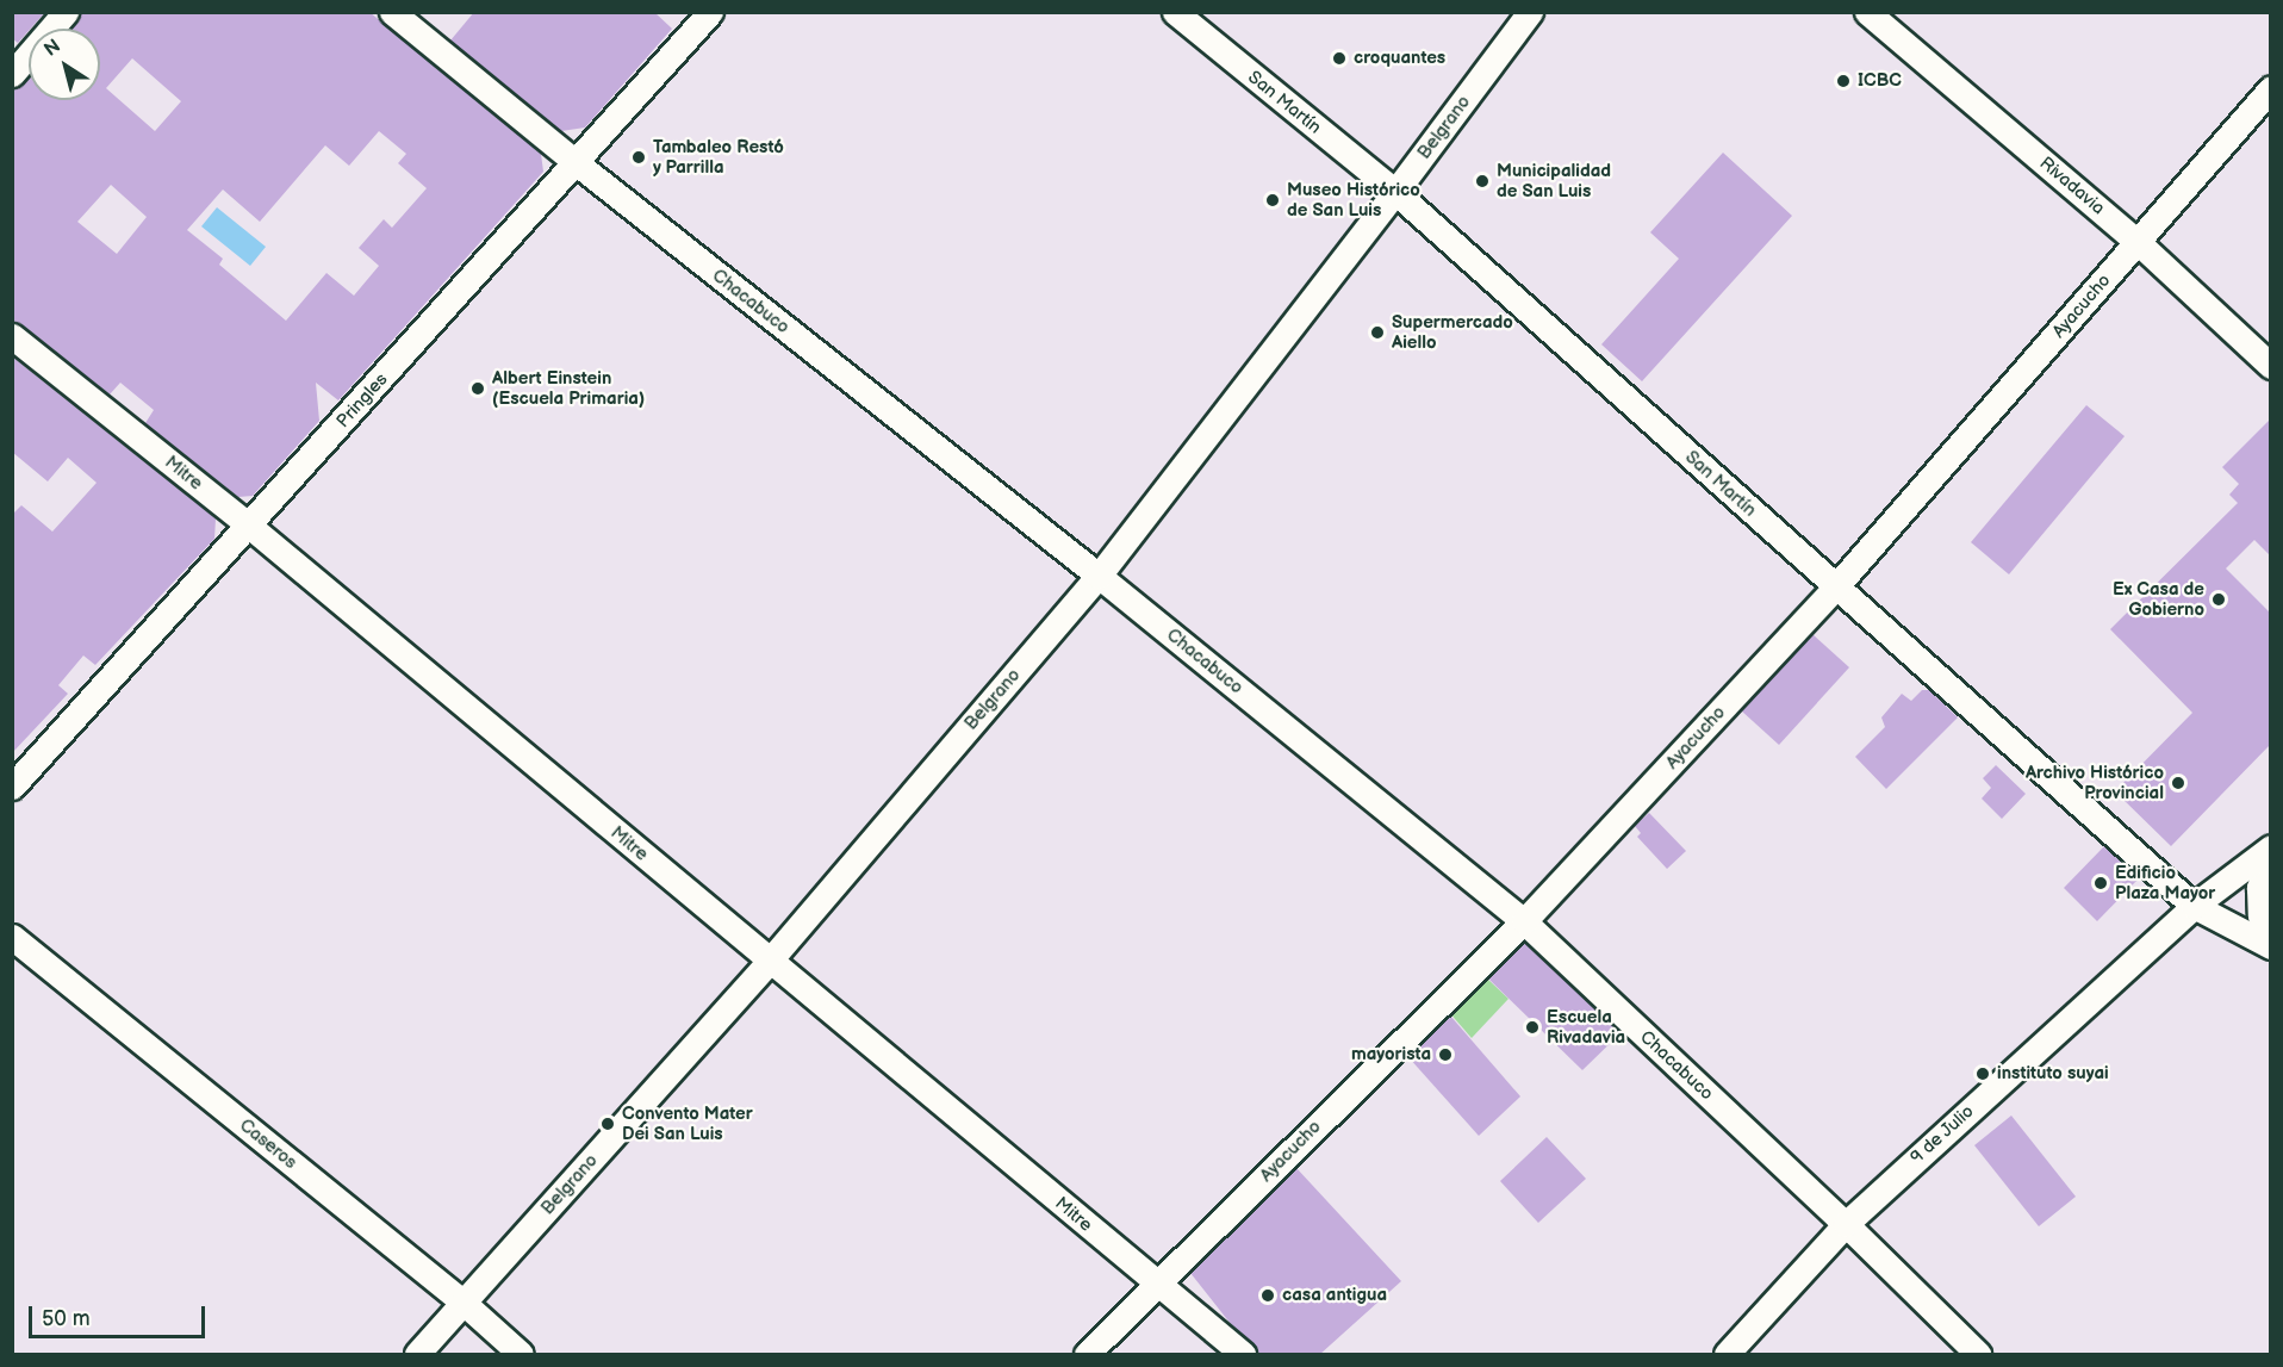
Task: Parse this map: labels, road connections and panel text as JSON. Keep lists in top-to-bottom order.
{
  "streets": {
    "street": [
      "San Martín",
      "Belgrano",
      "Rivadavia",
      "Chacabuco",
      "Ayacucho",
      "Pringles",
      "Mitre",
      "9 de Julio",
      "Caseros"
    ]
  },
  "crossings": [
    ["San Martín", "Belgrano"],
    ["San Martín", "Ayacucho"],
    ["San Martín", "9 de Julio"],
    ["Belgrano", "Chacabuco"],
    ["Belgrano", "Mitre"],
    ["Belgrano", "Caseros"],
    ["Rivadavia", "Ayacucho"],
    ["Chacabuco", "Ayacucho"],
    ["Chacabuco", "Pringles"],
    ["Chacabuco", "9 de Julio"],
    ["Ayacucho", "Mitre"],
    ["Pringles", "Mitre"]
  ],
  "places": [
    "croquantes",
    "ICBC",
    "Tambaleo Restó y Parrilla",
    "Municipalidad de San Luis",
    "Museo Histórico de San Luis",
    "Supermercado Aiello",
    "Albert Einstein (Escuela Primaria)",
    "Ex Casa de Gobierno",
    "Archivo Histórico Provincial",
    "Edificio Plaza Mayor",
    "Escuela Rivadavia",
    "mayorista",
    "instituto suyai",
    "Convento Mater Dei San Luis",
    "casa antigua"
  ],
  "scale_bar": "50 m",
  "north": "top left"
}
